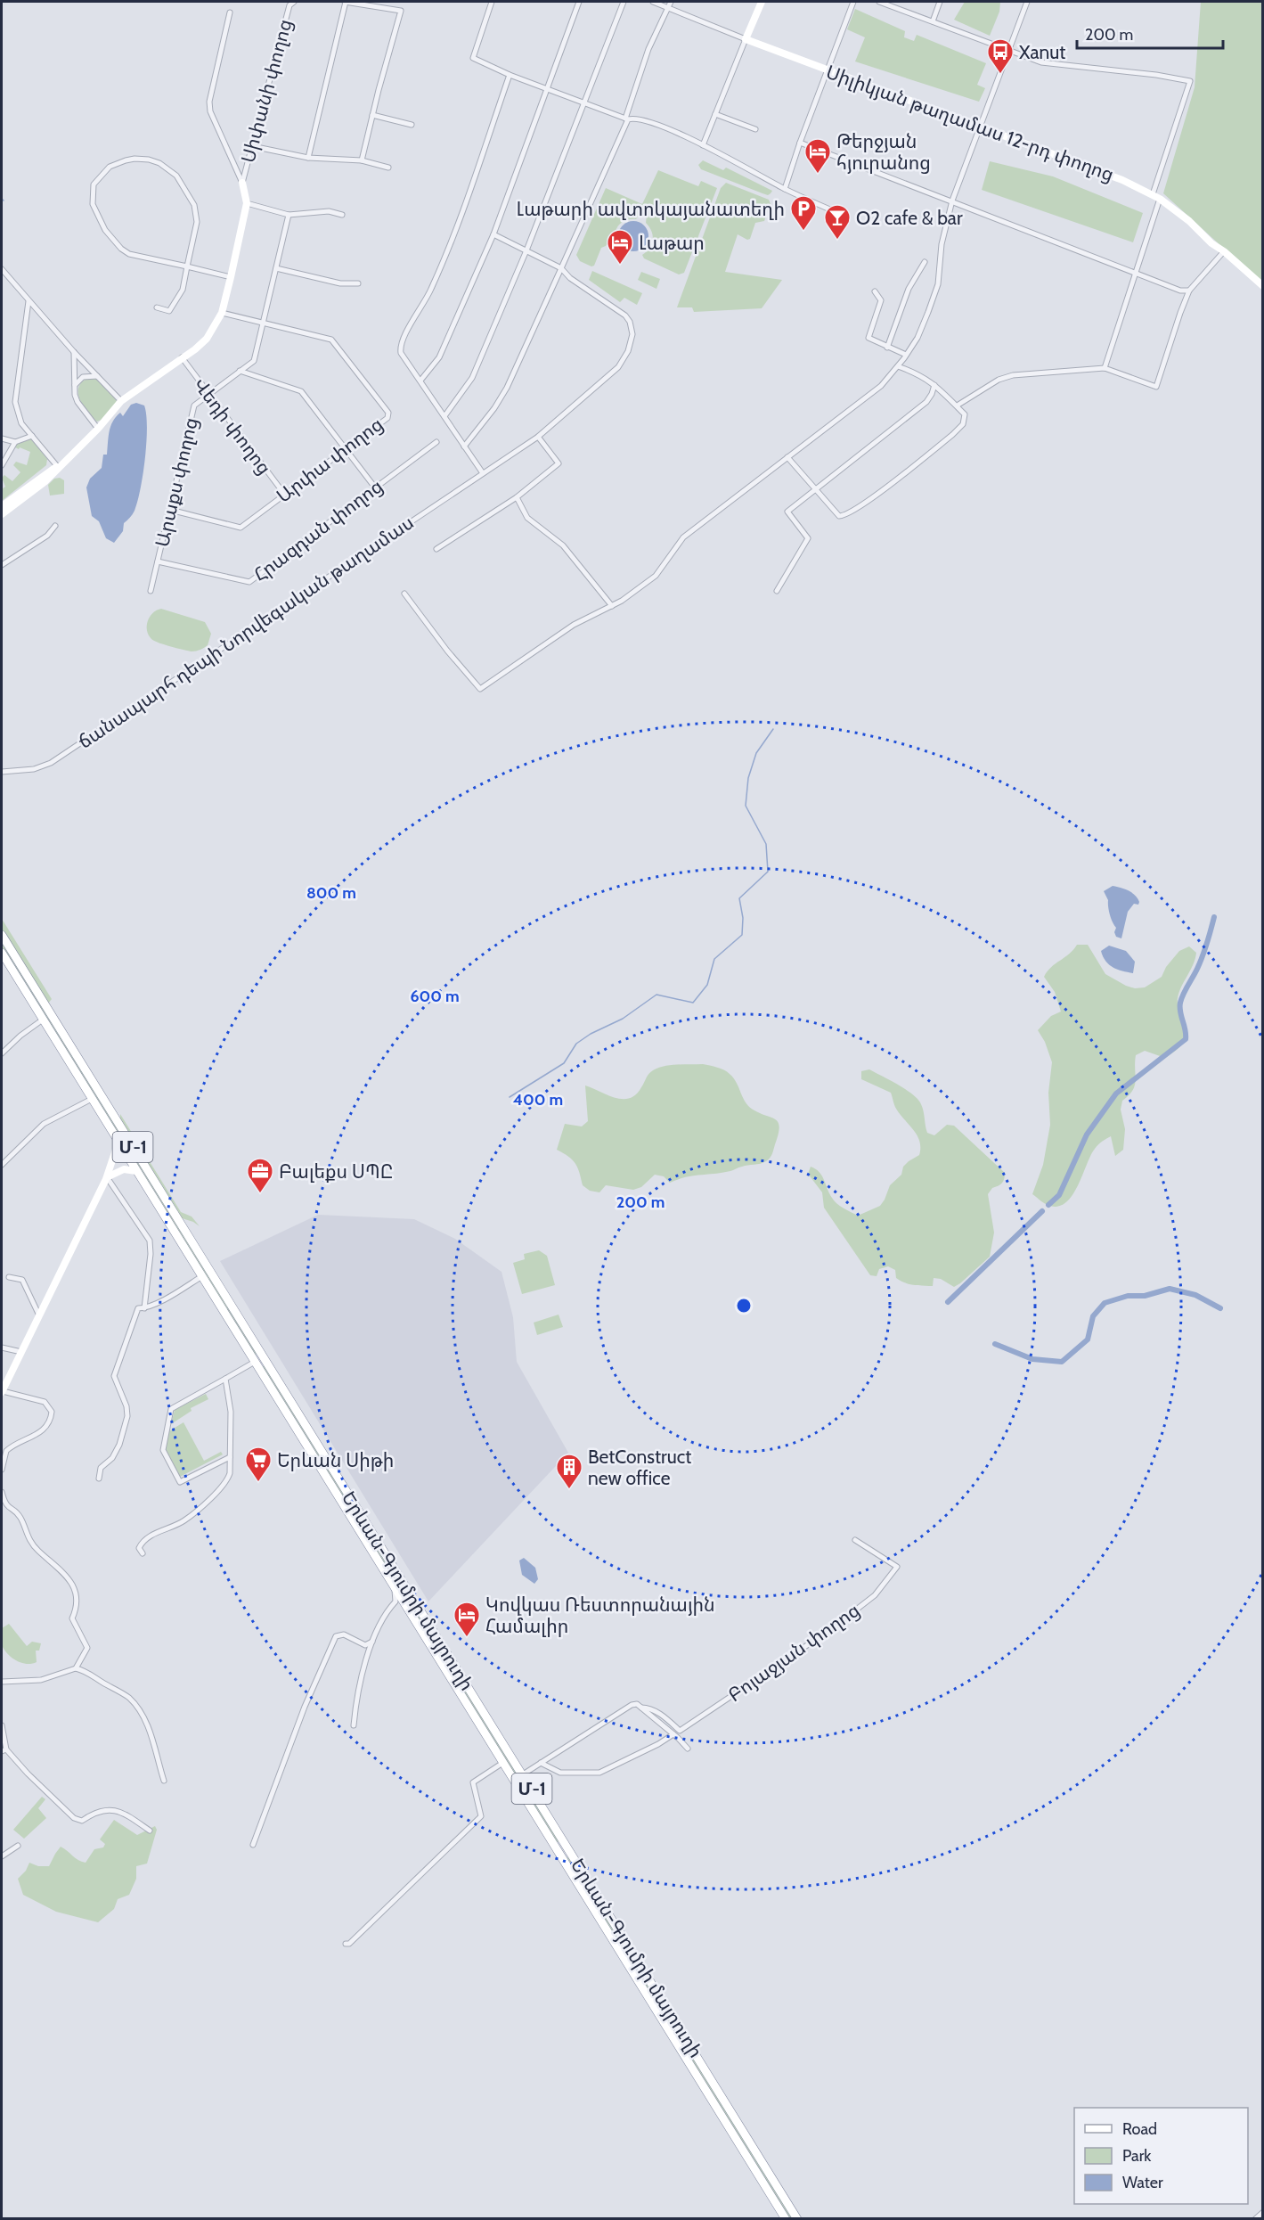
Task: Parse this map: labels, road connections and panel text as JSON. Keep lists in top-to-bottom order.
{
  "streets": {
    "highway": ["Մ-1", "Երևան-Գյումրի մայրուղի"],
    "street": [
      "Սիփանի փողոց",
      "Սիլիկյան թաղամաս 12-րդ փողոց",
      "Վեդի փողոց",
      "Արփա փողոց",
      "Արաքս փողոց",
      "Հրազդան փողոց",
      "ճանապարհ դեպի Նորվեգական թաղամաս",
      "Բոյաջյան փողոց"
    ]
  },
  "crossings": [
    ["Վեդի փողոց", "Արփա փողոց"],
    ["Վեդի փողոց", "Արաքս փողոց"],
    ["Արփա փողոց", "Արաքս փողոց"],
    ["Արաքս փողոց", "Հրազդան փողոց"]
  ],
  "places": {
    "bus stop": ["Xanut"],
    "hotel": ["Թերջյան հյուրանոց", "Լաթար", "Կովկաս Ռեստորանային Համալիր"],
    "parking": ["Լաթարի ավտոկայանատեղի"],
    "bar": ["O2 cafe & bar"],
    "office": ["Բալեքս ՍՊԸ"],
    "supermarket": ["Երևան Սիթի"],
    "building": ["BetConstruct new office"]
  },
  "legend": ["Road", "Park", "Water"],
  "scale_bar": "200 m",
  "rings": [
    "800 m",
    "600 m",
    "400 m",
    "200 m"
  ]
}
